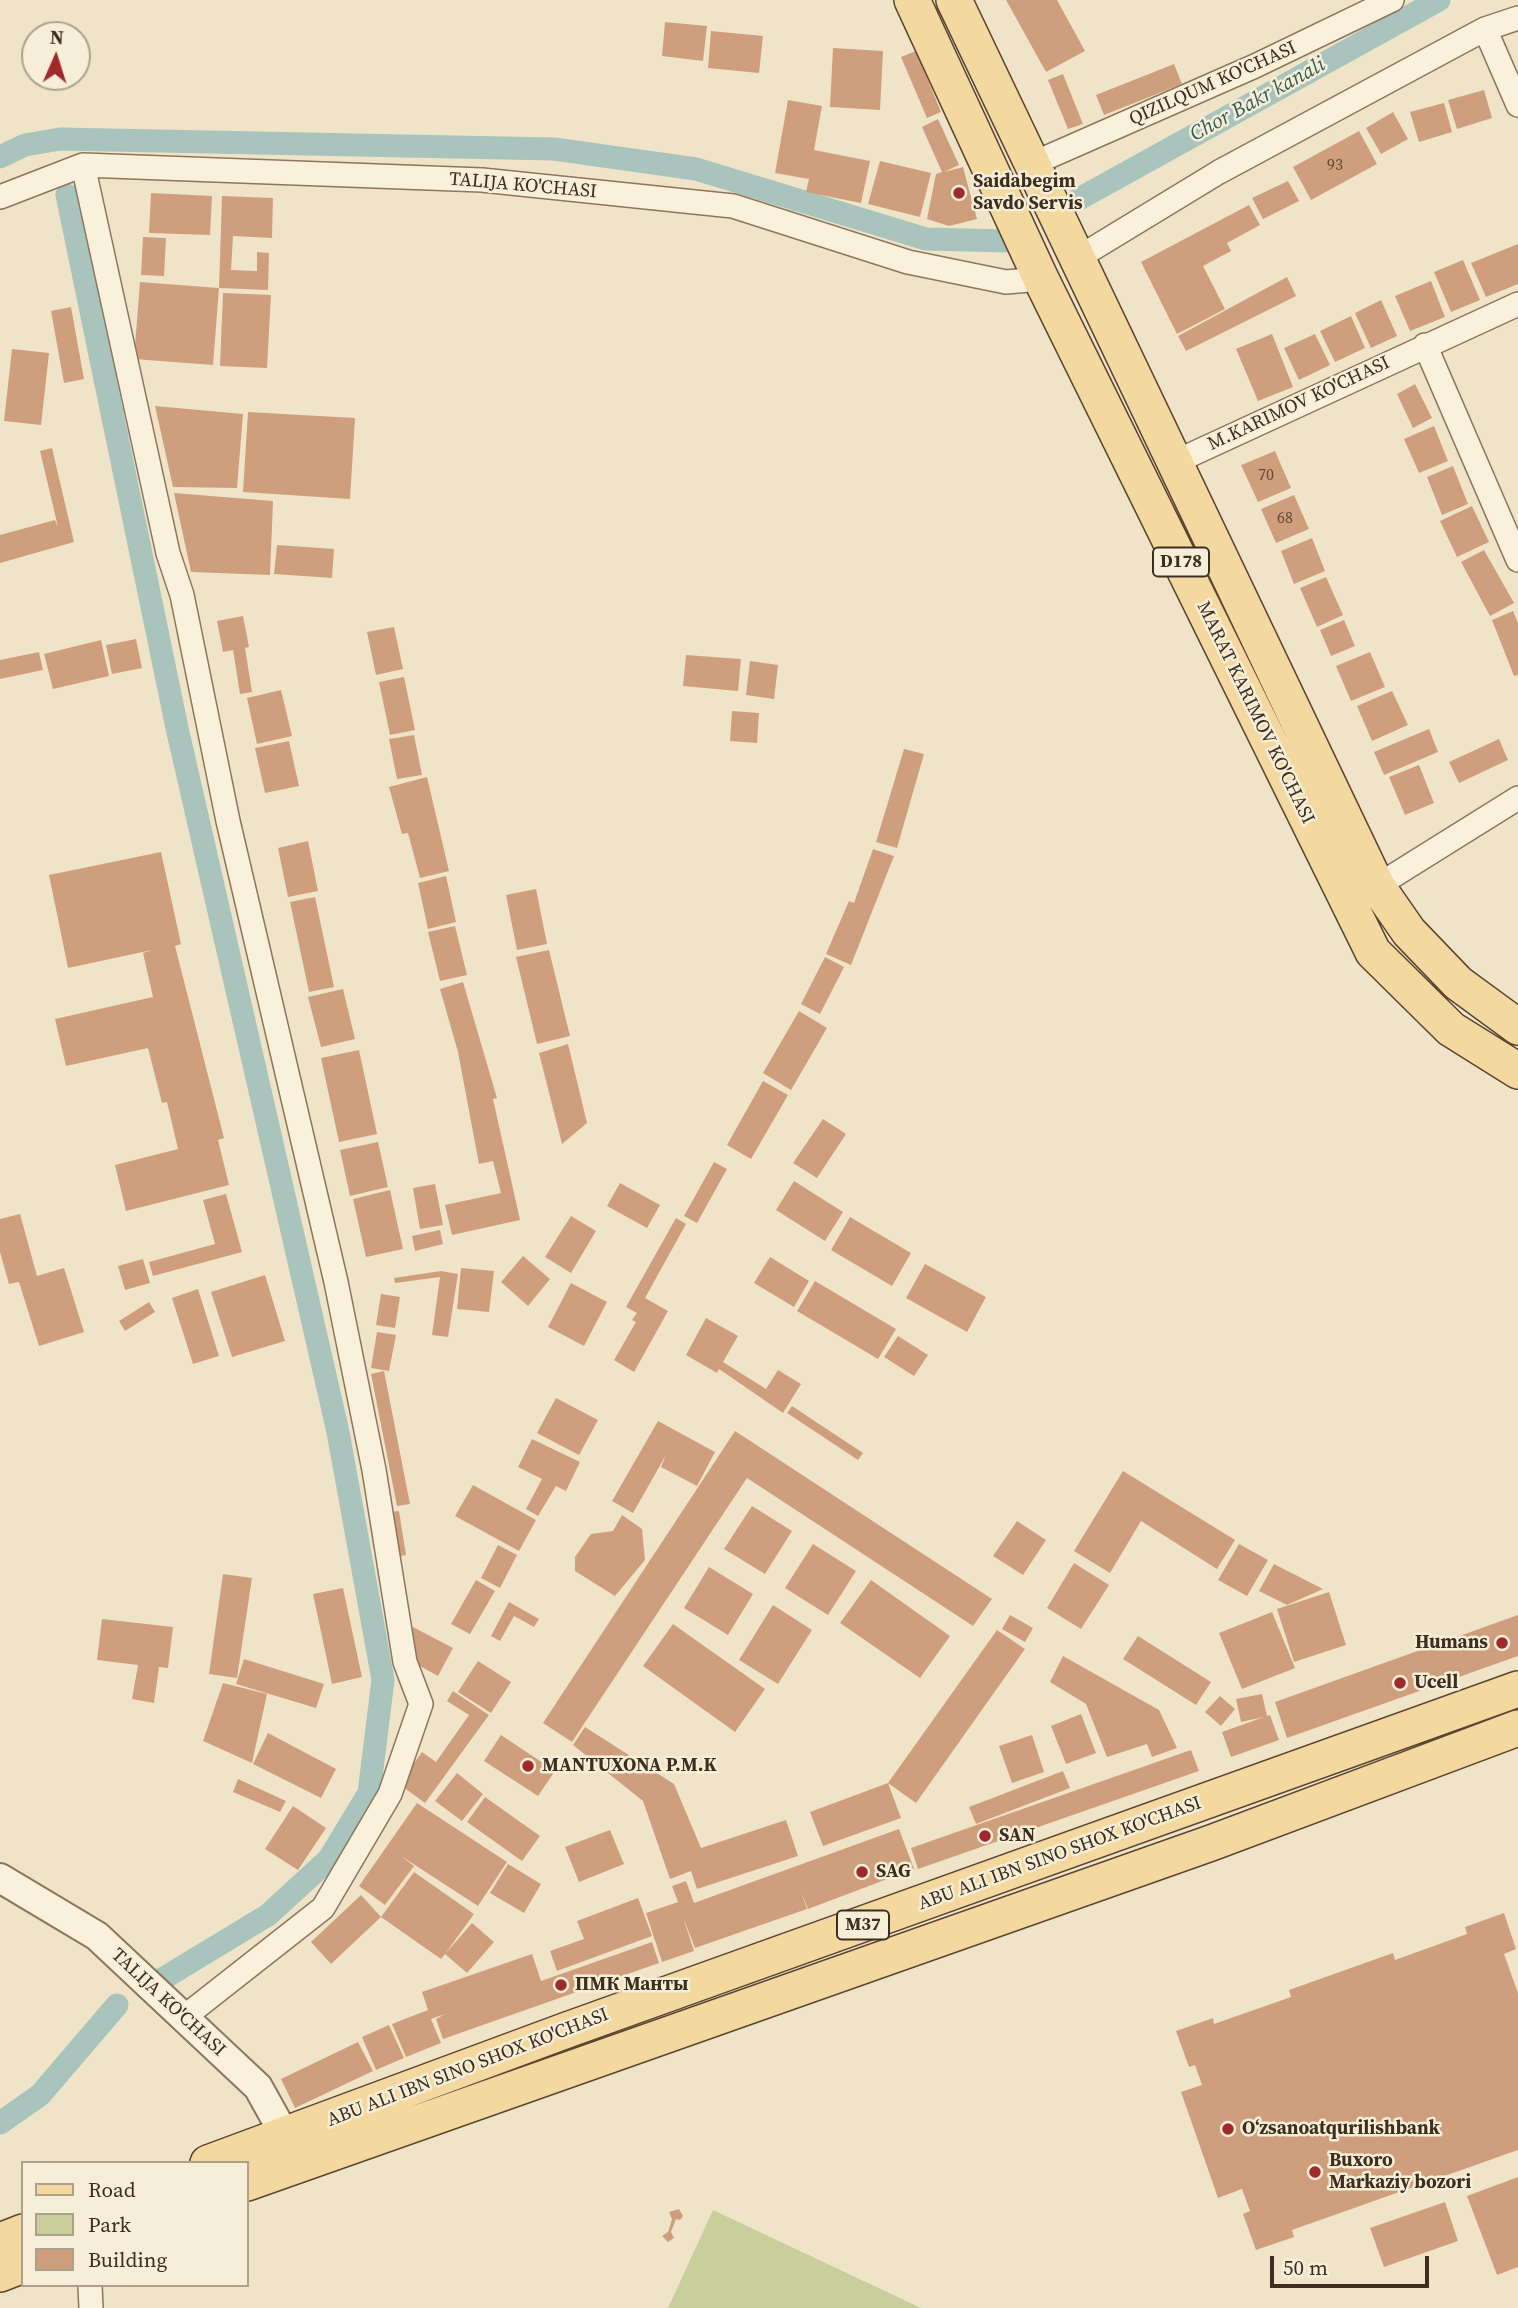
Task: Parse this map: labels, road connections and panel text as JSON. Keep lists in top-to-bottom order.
{
  "streets": {
    "main road": [
      "D178",
      "MARAT KARIMOV KO'CHASI",
      "ABU ALI IBN SINO SHOX KO'CHASI",
      "M37"
    ],
    "street": ["QIZILQUM KO'CHASI", "TALIJA KO'CHASI", "M.KARIMOV KO'CHASI"]
  },
  "crossings": [
    ["QIZILQUM KO'CHASI", "MARAT KARIMOV KO'CHASI"],
    ["TALIJA KO'CHASI", "MARAT KARIMOV KO'CHASI"],
    ["TALIJA KO'CHASI", "ABU ALI IBN SINO SHOX KO'CHASI"],
    ["M.KARIMOV KO'CHASI", "MARAT KARIMOV KO'CHASI"]
  ],
  "water": ["Chor Bakr kanali"],
  "places": [
    "Saidabegim Savdo Servis",
    "Humans",
    "Ucell",
    "MANTUXONA P.M.K",
    "SAN",
    "SAG",
    "ПМК Манты",
    "Oʻzsanoatqurilishbank",
    "Buxoro Markaziy bozori"
  ],
  "house_numbers": ["93", "70", "68"],
  "legend": ["Road", "Park", "Building"],
  "scale_bar": "50 m",
  "north": "top"
}
